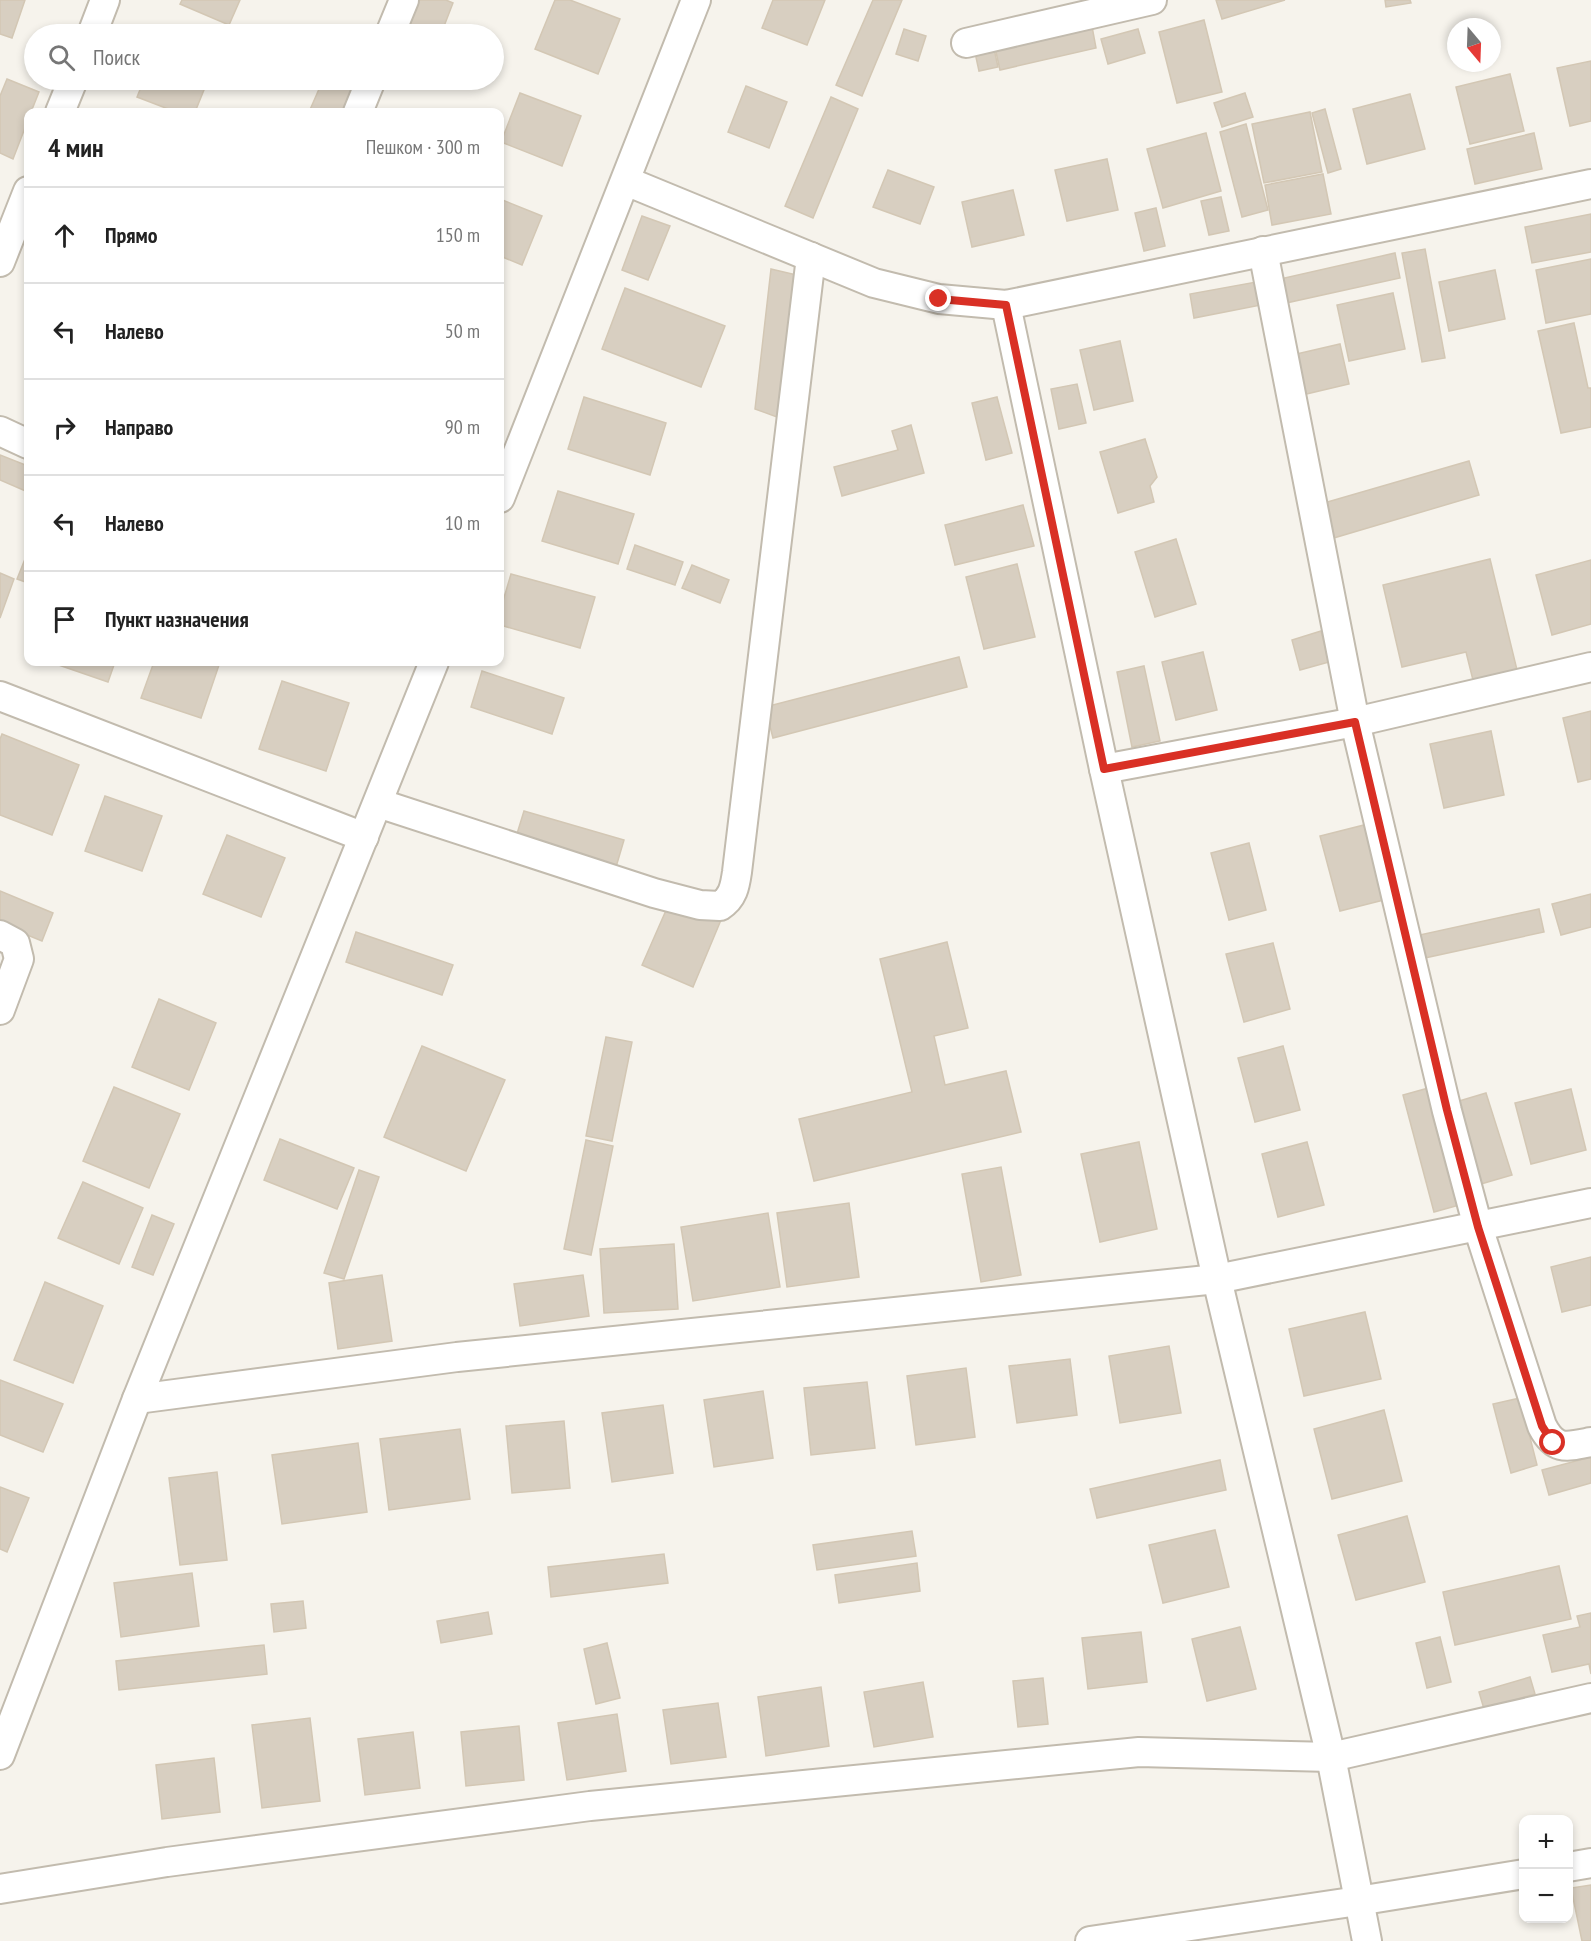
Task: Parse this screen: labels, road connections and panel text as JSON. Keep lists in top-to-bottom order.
{
  "north": "bottom",
  "page": {
    "search": "Поиск",
    "heading": ["4 мин", "Пешком · 300 m"],
    "list": [
      ["Прямо", "150 m"],
      ["Налево", "50 m"],
      ["Направо", "90 m"],
      ["Налево", "10 m"],
      "Пункт назначения"
    ],
    "map_buttons": ["+", "−"]
  }
}
